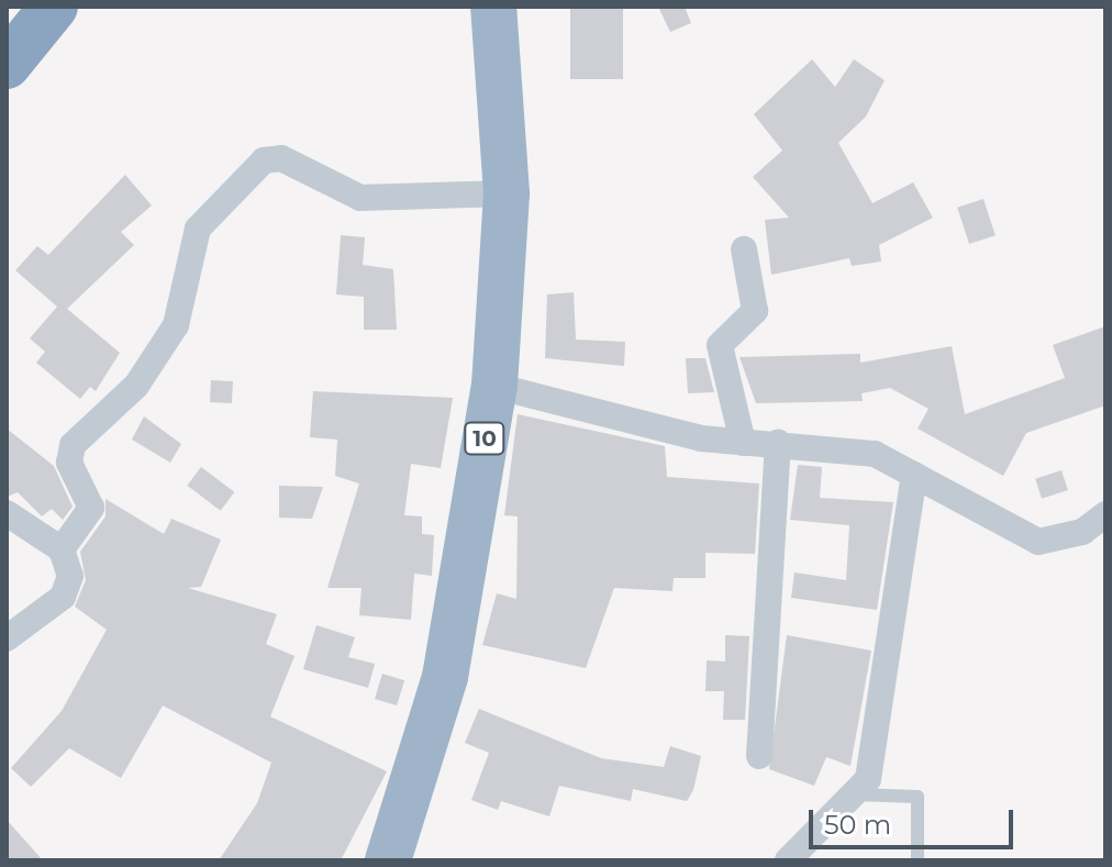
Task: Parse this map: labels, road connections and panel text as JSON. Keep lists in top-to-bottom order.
{
  "streets": {
    "highway": ["10"]
  },
  "scale_bar": "50 m"
}
